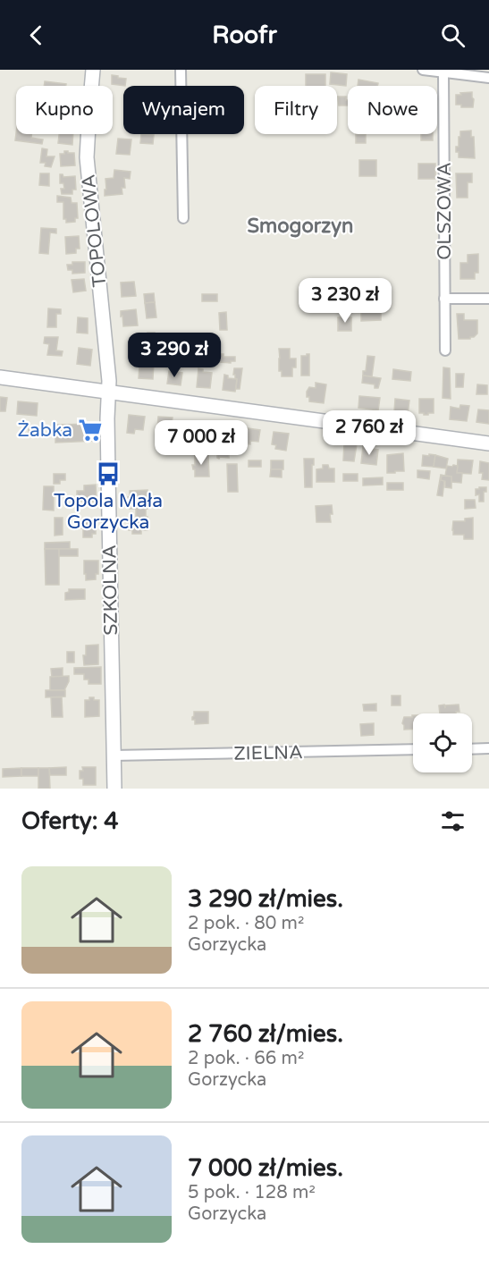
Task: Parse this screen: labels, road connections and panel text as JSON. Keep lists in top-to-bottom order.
{
  "streets": {
    "street": [
      "OLSZOWA",
      "TOPOLOWA",
      "SZKOLNA",
      "ZIELNA"
    ]
  },
  "crossings": [
    ["TOPOLOWA", "SZKOLNA"],
    ["SZKOLNA", "ZIELNA"]
  ],
  "districts": ["Smogorzyn"],
  "places": {
    "supermarket": ["Żabka"],
    "bus stop": ["Topola Mała Gorzycka"]
  },
  "page": {
    "header": "Roofr",
    "chip": [
      "Kupno",
      "Wynajem",
      "Filtry",
      "Nowe"
    ],
    "price": [
      "3 230 zł",
      "3 290 zł",
      "2 760 zł",
      "7 000 zł"
    ],
    "heading": "Oferty: 4",
    "list": [
      {
        "name": "3 290 zł/mies.",
        "note": "2 pok. · 80 m² · Gorzycka"
      },
      {
        "name": "2 760 zł/mies.",
        "note": "2 pok. · 66 m² · Gorzycka"
      },
      {
        "name": "7 000 zł/mies.",
        "note": "5 pok. · 128 m² · Gorzycka"
      }
    ]
  }
}
